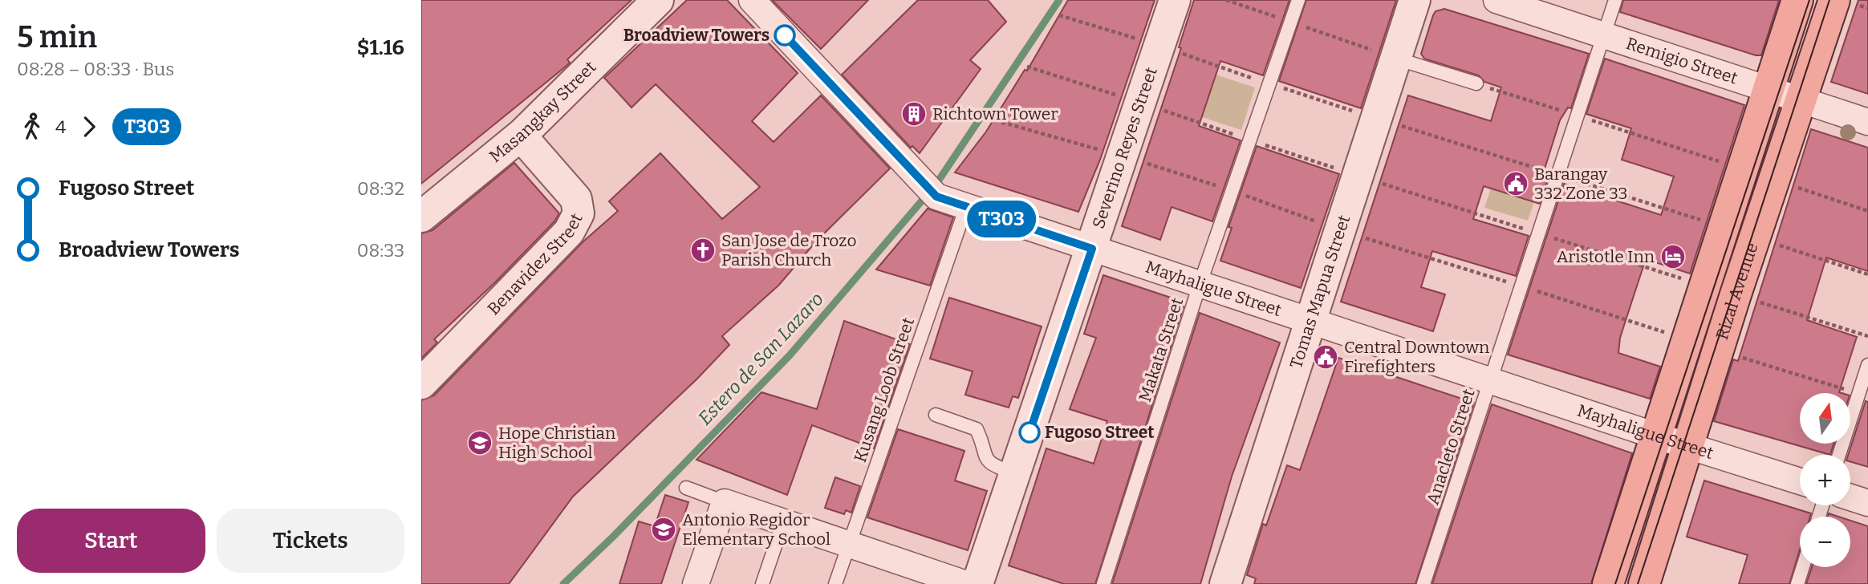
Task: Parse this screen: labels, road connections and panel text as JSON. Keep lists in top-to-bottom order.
{
  "streets": {
    "main road": ["Rizal Avenue"],
    "street": [
      "Remigio Street",
      "Masangkay Street",
      "Severino Reyes Street",
      "Benavidez Street",
      "Mayhaligue Street",
      "Tomas Mapua Street"
    ],
    "lane": ["Makata Street", "Kusang Loob Street", "Anacleto Street"]
  },
  "crossings": [
    ["Remigio Street", "Rizal Avenue"],
    ["Remigio Street", "Anacleto Street"],
    ["Masangkay Street", "Benavidez Street"],
    ["Severino Reyes Street", "Mayhaligue Street"],
    ["Mayhaligue Street", "Rizal Avenue"],
    ["Mayhaligue Street", "Tomas Mapua Street"],
    ["Mayhaligue Street", "Makata Street"],
    ["Mayhaligue Street", "Kusang Loob Street"],
    ["Mayhaligue Street", "Anacleto Street"]
  ],
  "water": ["Estero de San Lazaro"],
  "places": {
    "other": ["Broadview Towers", "Fugoso Street"],
    "building": ["Richtown Tower"],
    "public building": ["Barangay 332 Zone 33", "Central Downtown Firefighters"],
    "church": ["San Jose de Trozo Parish Church"],
    "hotel": ["Aristotle Inn"],
    "school or university": ["Hope Christian High School", "Antonio Regidor Elementary School"]
  },
  "lines": ["bus line T303"],
  "north": "top",
  "page": {
    "heading": ["5 min", "08:28 – 08:33 · Bus", "$1.16"],
    "on_map": "T303",
    "legs": ["4", "T303"],
    "list": [
      {
        "name": "Fugoso Street",
        "value": "08:32"
      },
      {
        "name": "Broadview Towers",
        "value": "08:33"
      }
    ],
    "map_buttons": ["+", "−"],
    "buttons": ["Start", "Tickets"]
  }
}
